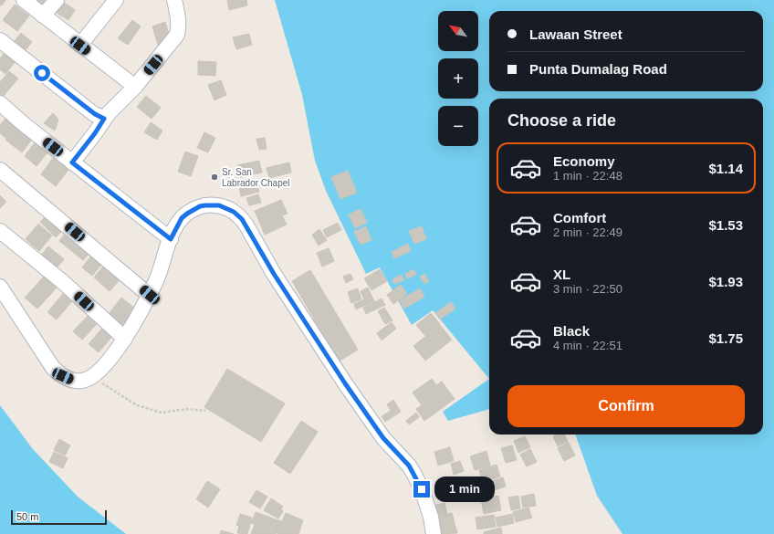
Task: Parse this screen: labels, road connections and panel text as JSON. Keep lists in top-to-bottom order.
{
  "places": ["Sr. San Labrador Chapel"],
  "scale_bar": "50 m",
  "north": "top left",
  "page": {
    "map_buttons": ["+", "−"],
    "banner": ["Lawaan Street", "Punta Dumalag Road"],
    "heading": "Choose a ride",
    "list": [
      {
        "name": "Economy",
        "note": "1 min · 22:48",
        "value": "$1.14"
      },
      {
        "name": "Comfort",
        "note": "2 min · 22:49",
        "value": "$1.53"
      },
      {
        "name": "XL",
        "note": "3 min · 22:50",
        "value": "$1.93"
      },
      {
        "name": "Black",
        "note": "4 min · 22:51",
        "value": "$1.75"
      }
    ],
    "buttons": "Confirm",
    "bubble": "1 min",
    "scale": "50 m"
  }
}
